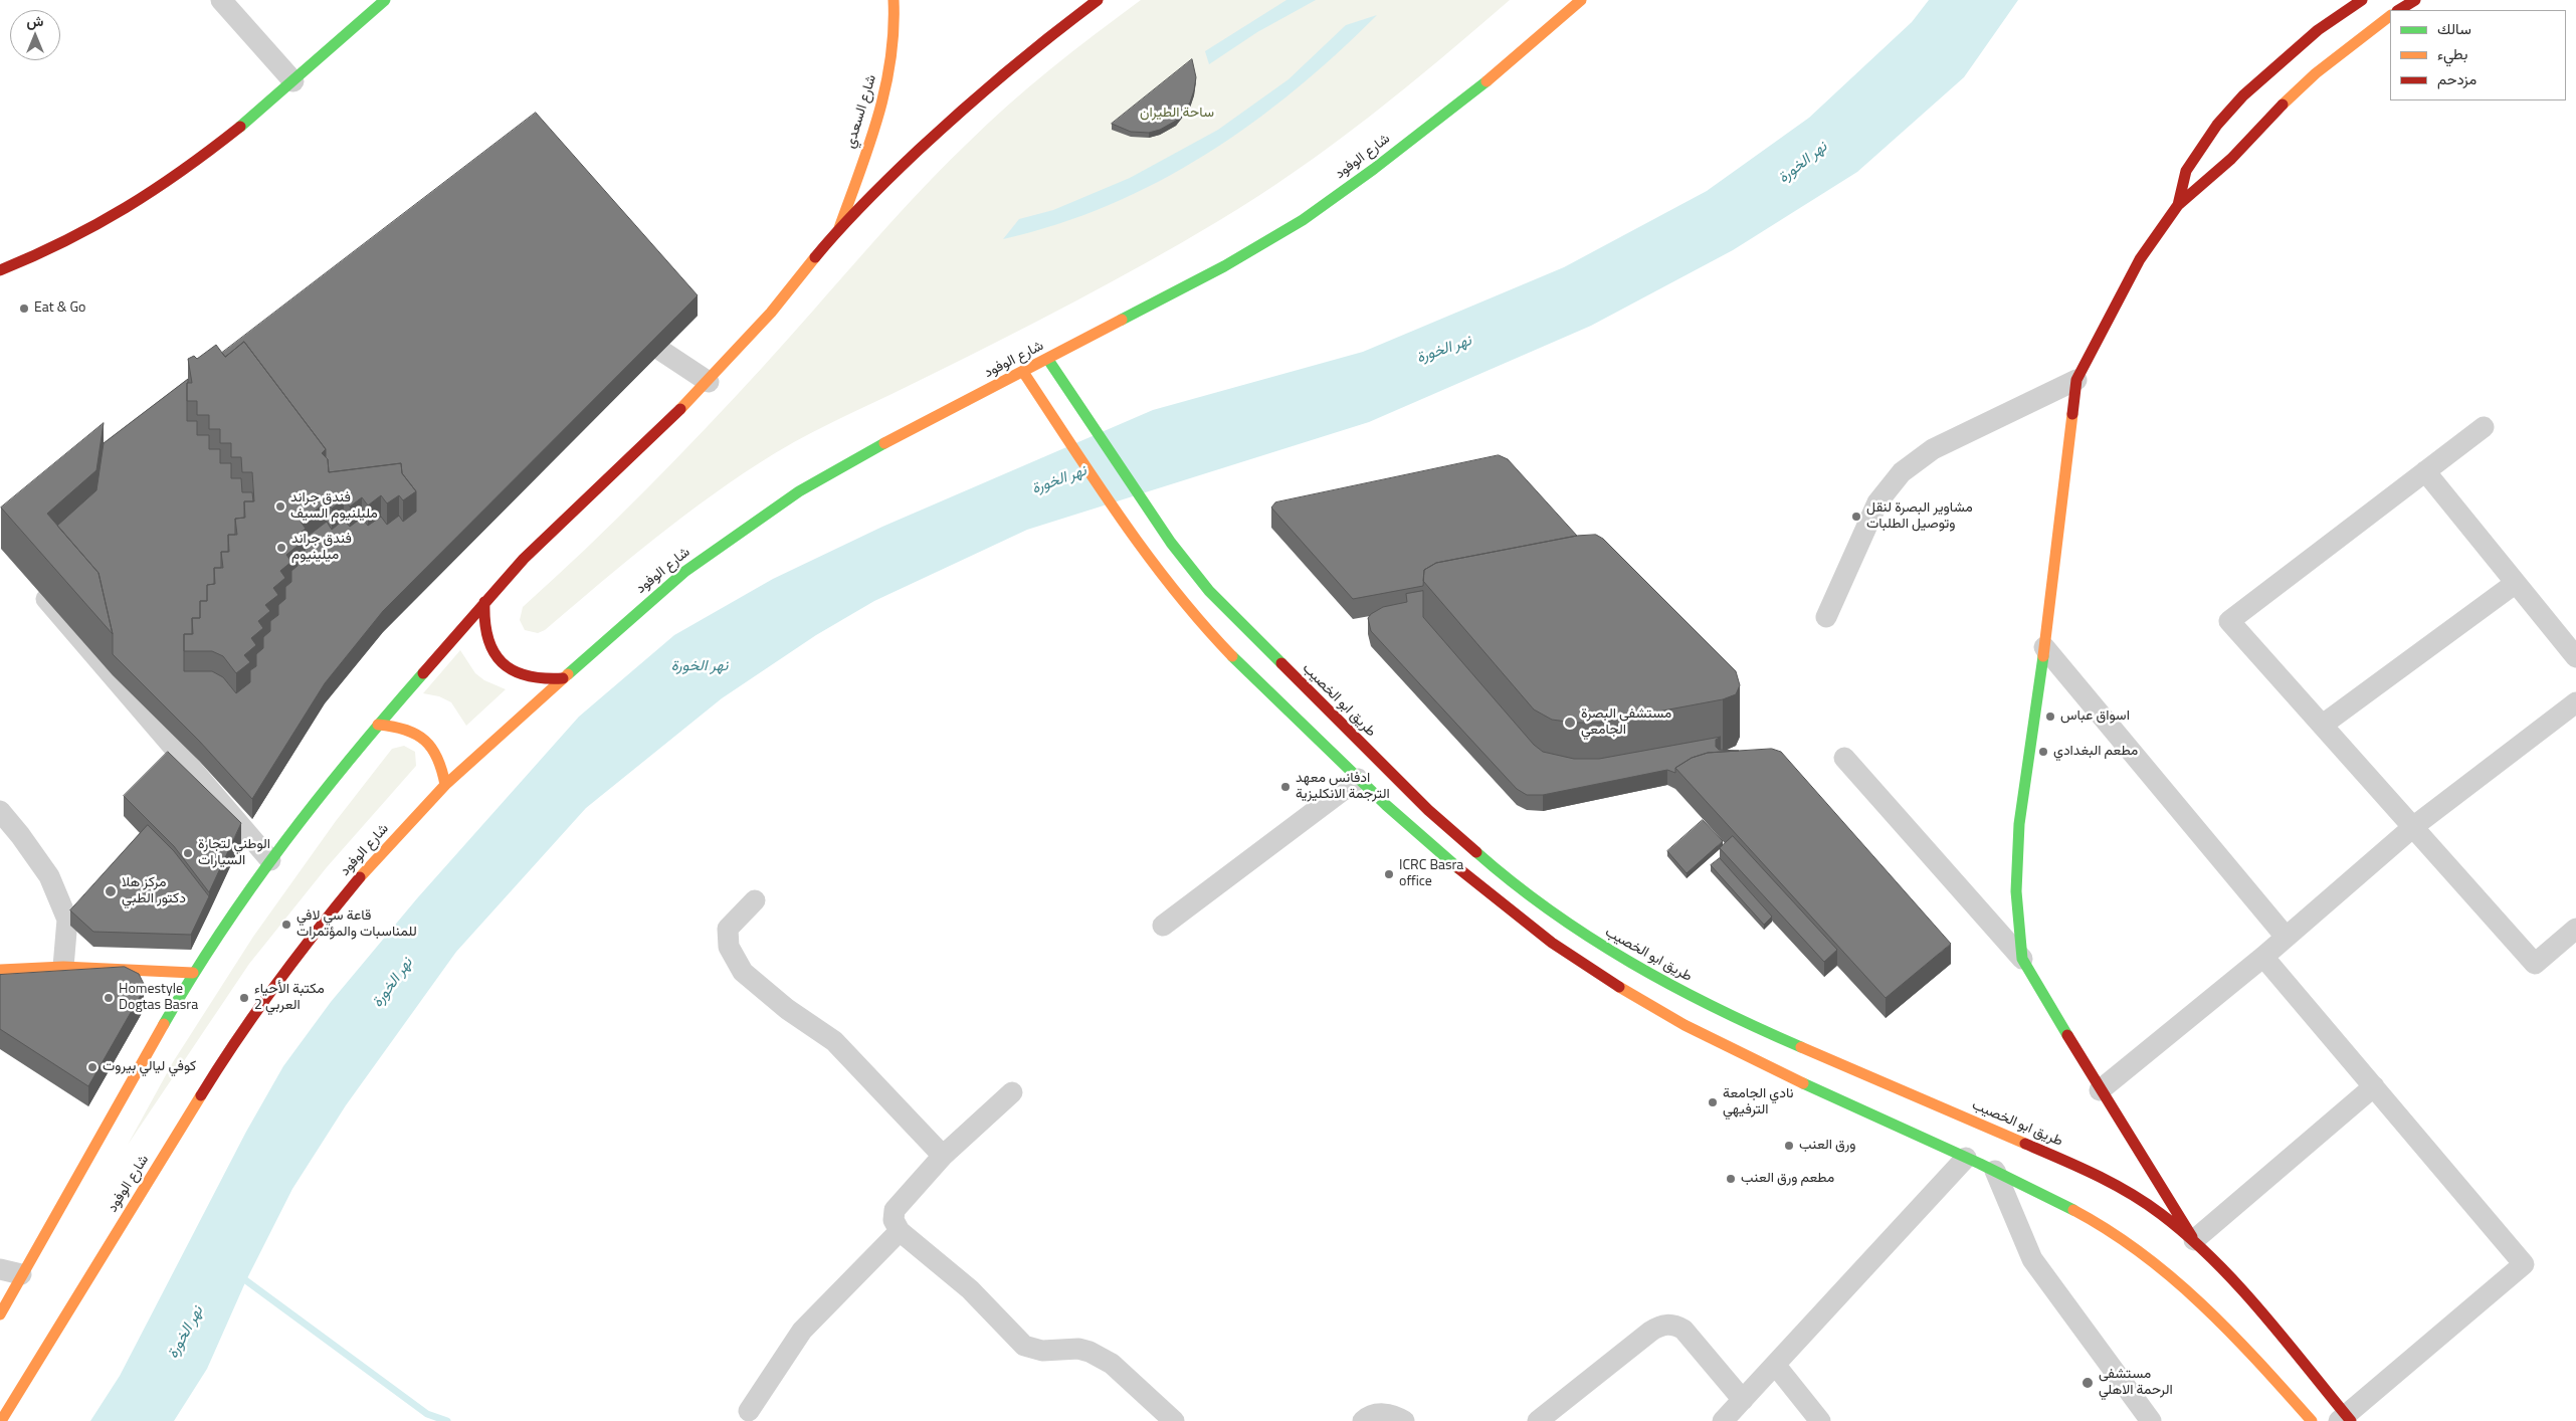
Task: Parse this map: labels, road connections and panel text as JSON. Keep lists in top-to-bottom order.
{
  "streets": {
    "main road": ["شارع السعدي", "شارع الوفود", "طريق ابو الخصيب"]
  },
  "crossings": [
    ["شارع الوفود", "طريق ابو الخصيب"]
  ],
  "water": ["نهر الخورة"],
  "parks": ["ساحة الطيران"],
  "places": [
    "Eat & Go",
    "فندق جراند مليلنيوم السيف",
    "مشاوير البصرة لنقل وتوصيل الطلبات",
    "فندق جراند ميلينيوم",
    "اسواق عباس",
    "مستشفى البصرة الجامعي",
    "مطعم البغدادي",
    "ادفانس معهد الترجمة الانكليزية",
    "الوطني لتجارة السيارات",
    "ICRC Basra office",
    "مركز هلا دكتور الطبي",
    "قاعة سي لافي للمناسبات والمؤتمرات",
    "Homestyle Dogtas Basra",
    "مكتبة الأحياء العربي 2",
    "كوفي ليالي بيروت",
    "نادي الجامعة الترفيهي",
    "ورق العنب",
    "مطعم ورق العنب",
    "مستشفى الرحمة الاهلي"
  ],
  "legend": ["سالك", "بطيء", "مزدحم"],
  "north": "top"
}
